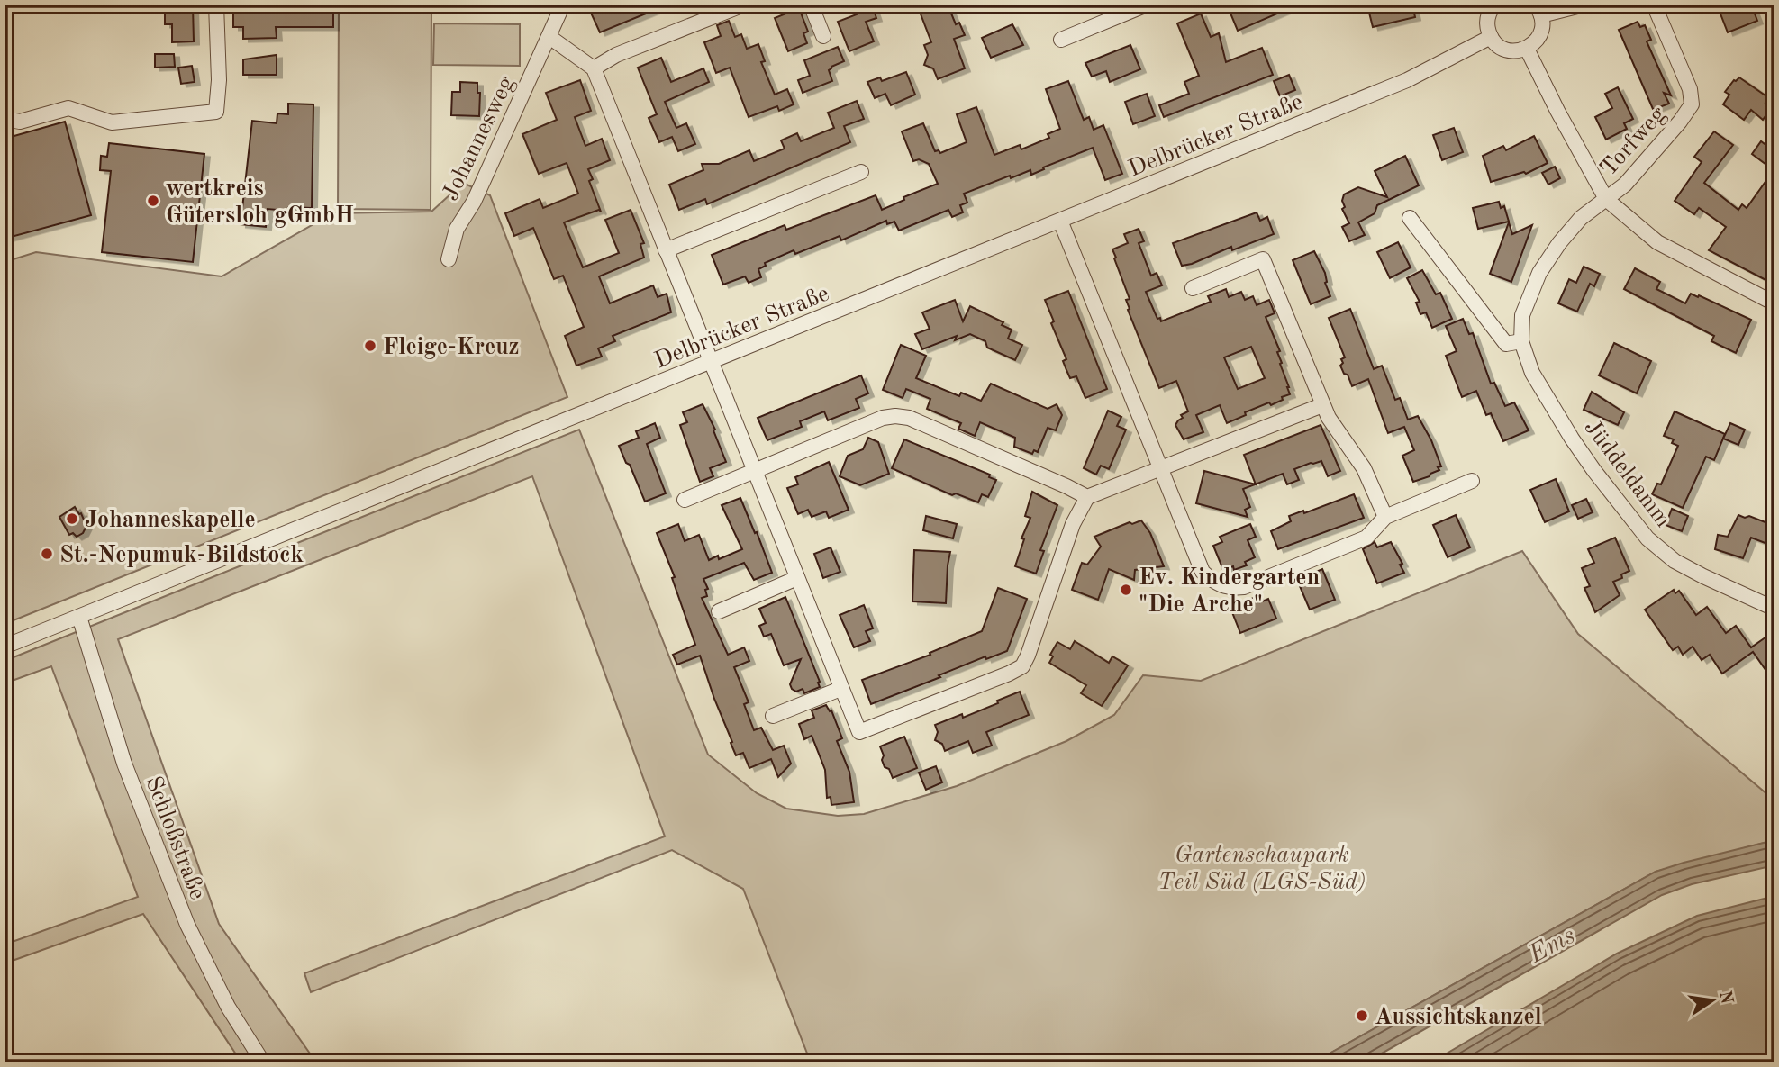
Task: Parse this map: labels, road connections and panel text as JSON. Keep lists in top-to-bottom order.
{
  "streets": {
    "street": [
      "Delbrücker Straße",
      "Johannesweg",
      "Torfweg",
      "Jüddeldamm",
      "Schloßstraße"
    ]
  },
  "crossings": [
    ["Delbrücker Straße", "Schloßstraße"],
    ["Torfweg", "Jüddeldamm"]
  ],
  "water": ["Ems"],
  "parks": ["Gartenschaupark Teil Süd (LGS-Süd)"],
  "places": [
    "wertkreis Gütersloh gGmbH",
    "Fleige-Kreuz",
    "Johanneskapelle",
    "St.-Nepumuk-Bildstock",
    "Ev. Kindergarten \"Die Arche\"",
    "Aussichtskanzel"
  ],
  "north": "right"
}
